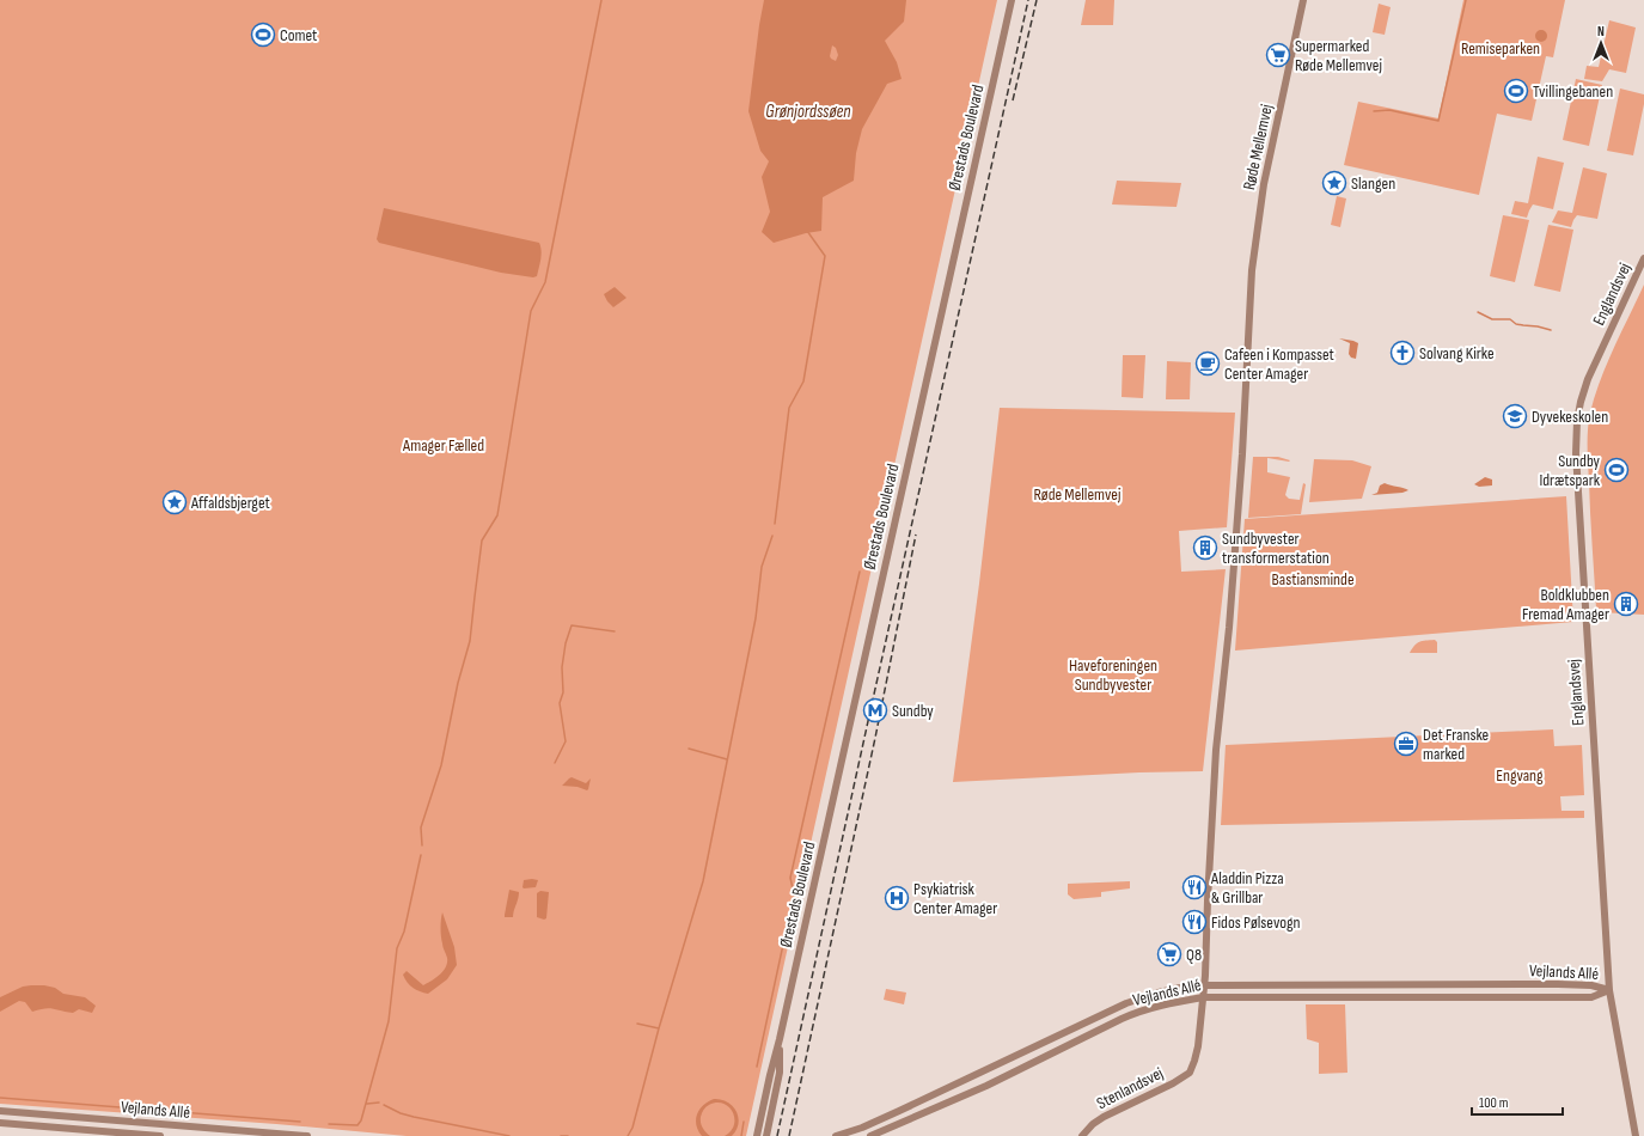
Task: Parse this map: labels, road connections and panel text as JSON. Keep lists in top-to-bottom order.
{
  "streets": {
    "street": [
      "Ørestads Boulevard",
      "Røde Mellemvej",
      "Englandsvej",
      "Vejlands Allé",
      "Stenlandsvej"
    ]
  },
  "crossings": [
    ["Røde Mellemvej", "Vejlands Allé"],
    ["Røde Mellemvej", "Stenlandsvej"],
    ["Englandsvej", "Vejlands Allé"]
  ],
  "water": ["Grønjordssøen"],
  "parks": [
    "Remiseparken",
    "Amager Fælled",
    "Røde Mellemvej",
    "Bastiansminde",
    "Haveforeningen Sundbyvester",
    "Engvang"
  ],
  "places": {
    "sports": ["Comet", "Tvillingebanen", "Sundby Idrætspark"],
    "supermarket": ["Supermarked Røde Mellemvej", "Q8"],
    "place": ["Slangen", "Affaldsbjerget"],
    "church": ["Solvang Kirke"],
    "cafe": ["Cafeen i Kompasset Center Amager"],
    "school or university": ["Dyvekeskolen"],
    "building": ["Sundbyvester transformerstation", "Boldklubben Fremad Amager"],
    "metro station": ["Sundby"],
    "office": ["Det Franske marked"],
    "restaurant": ["Aladdin Pizza & Grillbar", "Fidos Pølsevogn"],
    "hospital": ["Psykiatrisk Center Amager"]
  },
  "scale_bar": "100 m",
  "north": "top"
}
